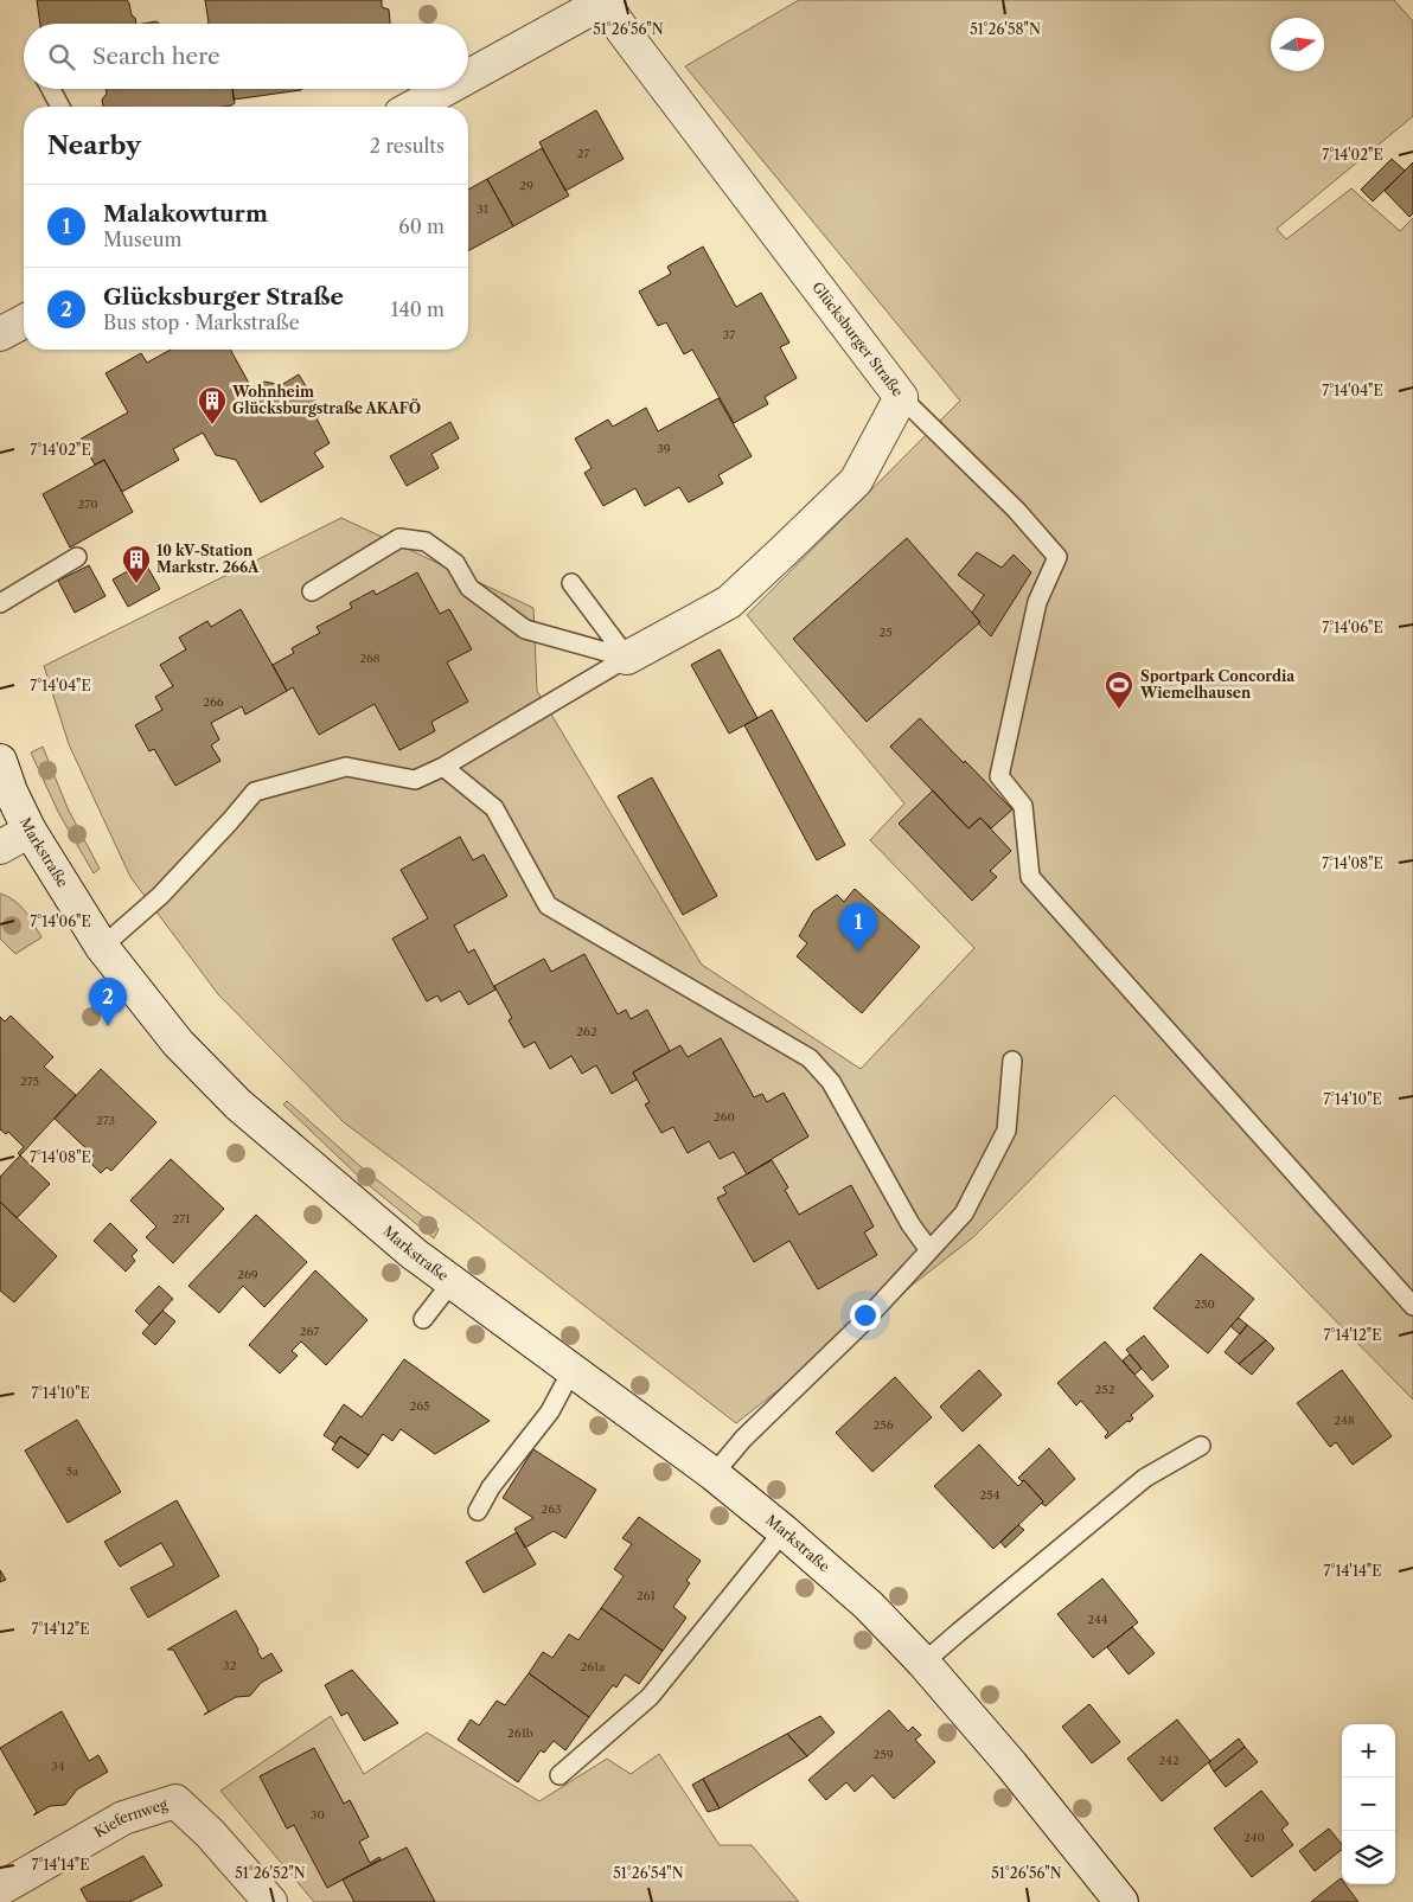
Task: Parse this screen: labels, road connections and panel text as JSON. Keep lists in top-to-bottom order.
{
  "streets": {
    "main road": ["Glücksburger Straße", "Markstraße", "Kiefernweg"]
  },
  "places": {
    "building": ["Wohnheim Glücksburgstraße AKAFÖ", "10 kV-Station Markstr. 266A"],
    "sports": ["Sportpark Concordia Wiemelhausen"]
  },
  "house_numbers": [
    "27",
    "29",
    "31",
    "37",
    "39",
    "270",
    "25",
    "268",
    "266",
    "262",
    "275",
    "260",
    "273",
    "271",
    "269",
    "250",
    "267",
    "252",
    "265",
    "248",
    "256",
    "5a",
    "254",
    "263",
    "261",
    "244",
    "32",
    "261a",
    "261b",
    "259",
    "242",
    "34",
    "30",
    "240"
  ],
  "north": "right",
  "page": {
    "search": "Search here",
    "heading": ["Nearby", "2 results"],
    "list": [
      {
        "mark": "1",
        "name": "Malakowturm",
        "note": "Museum",
        "value": "60 m"
      },
      {
        "mark": "2",
        "name": "Glücksburger Straße",
        "note": "Bus stop · Markstraße",
        "value": "140 m"
      }
    ],
    "pins": ["1", "2"],
    "map_buttons": ["+", "−"]
  },
  "coordinates": [
    "51°26'56\"N",
    "51°26'58\"N",
    "7°14'02\"E",
    "7°14'04\"E",
    "7°14'06\"E",
    "7°14'08\"E",
    "7°14'10\"E",
    "7°14'12\"E",
    "7°14'14\"E",
    "51°26'52\"N",
    "51°26'54\"N"
  ]
}
